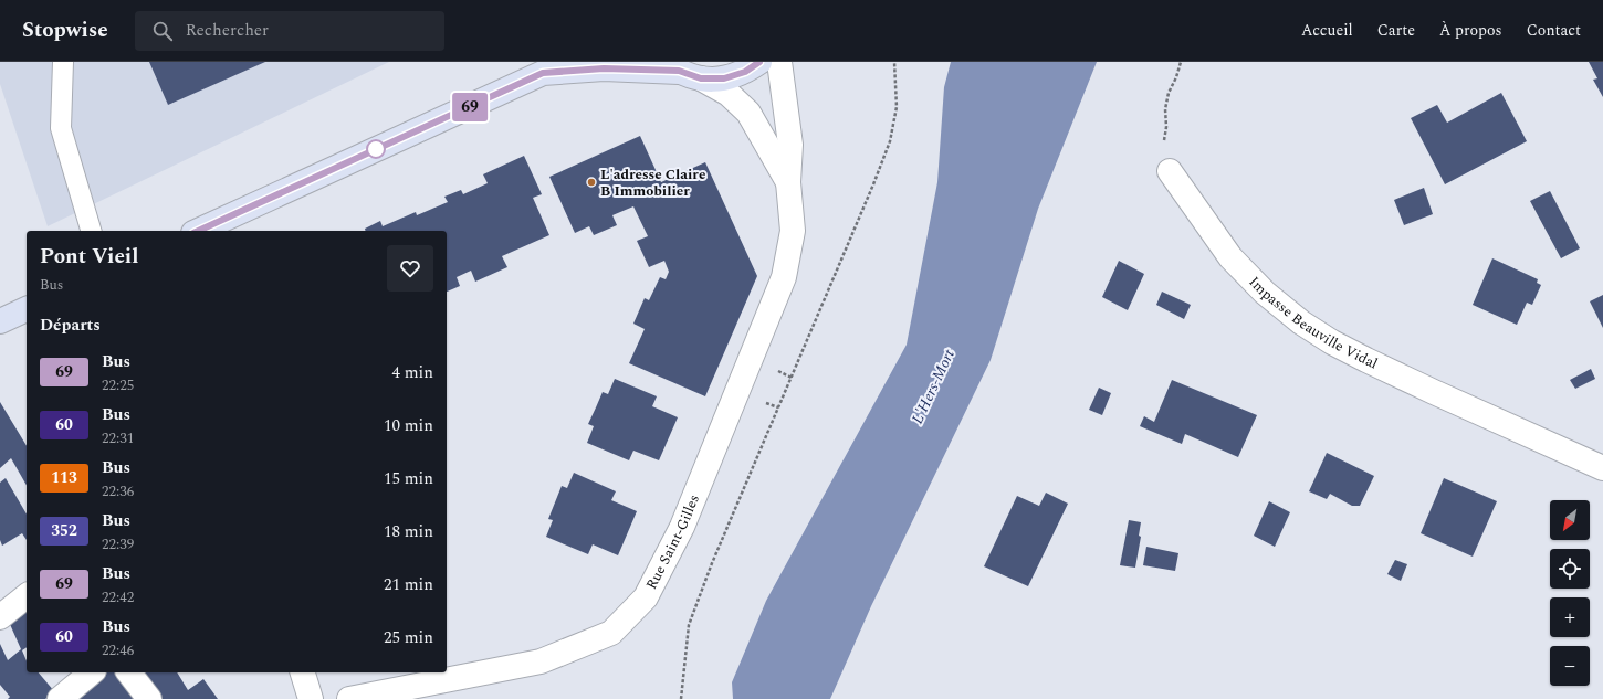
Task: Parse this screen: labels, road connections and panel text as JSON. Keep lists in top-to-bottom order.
{
  "streets": {
    "street": ["Impasse Beauville Vidal", "Rue Saint-Gilles"]
  },
  "water": ["L'Hers-Mort"],
  "places": ["L'adresse Claire B Immobilier"],
  "lines": ["bus line 69"],
  "north": "bottom left",
  "page": {
    "header": "Stopwise",
    "search": "Rechercher",
    "nav": [
      "Accueil",
      "Carte",
      "À propos",
      "Contact"
    ],
    "on_map": "69",
    "heading": [
      ["Pont Vieil", "Bus"],
      "Départs"
    ],
    "list": [
      {
        "mark": "69",
        "name": "Bus",
        "note": "22:25",
        "value": "4 min"
      },
      {
        "mark": "60",
        "name": "Bus",
        "note": "22:31",
        "value": "10 min"
      },
      {
        "mark": "113",
        "name": "Bus",
        "note": "22:36",
        "value": "15 min"
      },
      {
        "mark": "352",
        "name": "Bus",
        "note": "22:39",
        "value": "18 min"
      },
      {
        "mark": "69",
        "name": "Bus",
        "note": "22:42",
        "value": "21 min"
      },
      {
        "mark": "60",
        "name": "Bus",
        "note": "22:46",
        "value": "25 min"
      }
    ],
    "map_buttons": ["+", "−"]
  }
}
